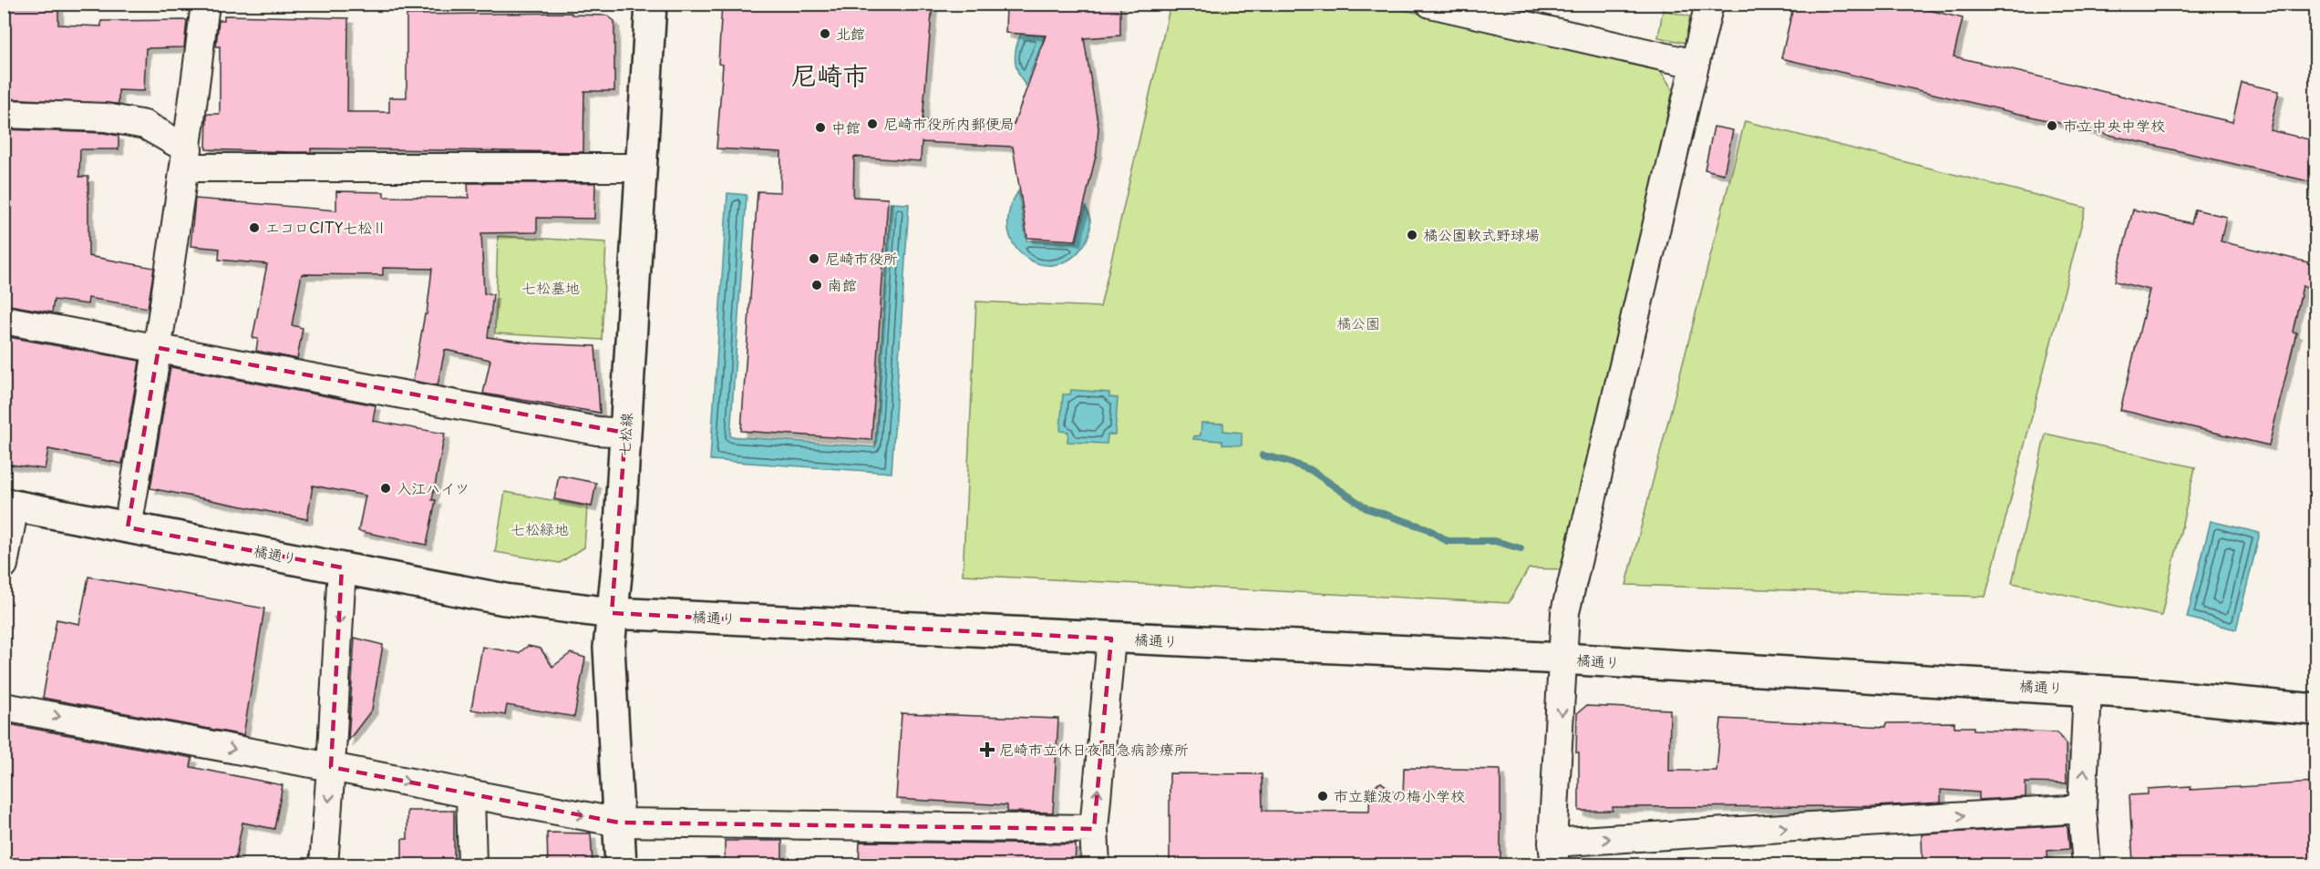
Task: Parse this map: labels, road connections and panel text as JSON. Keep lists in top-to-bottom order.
{
  "streets": {
    "street": ["七松線", "橘通り"]
  },
  "crossings": [
    ["七松線", "橘通り"]
  ],
  "districts": ["尼崎市"],
  "parks": ["七松墓地", "橘公園", "七松緑地"],
  "places": {
    "other": [
      "北館",
      "尼崎市役所内郵便局",
      "市立中央中学校",
      "中館",
      "エコロCITY七松Ⅱ",
      "橘公園軟式野球場",
      "尼崎市役所",
      "南館",
      "入江ハイツ",
      "市立難波の梅小学校"
    ],
    "health": ["尼崎市立休日夜間急病診療所"]
  }
}
